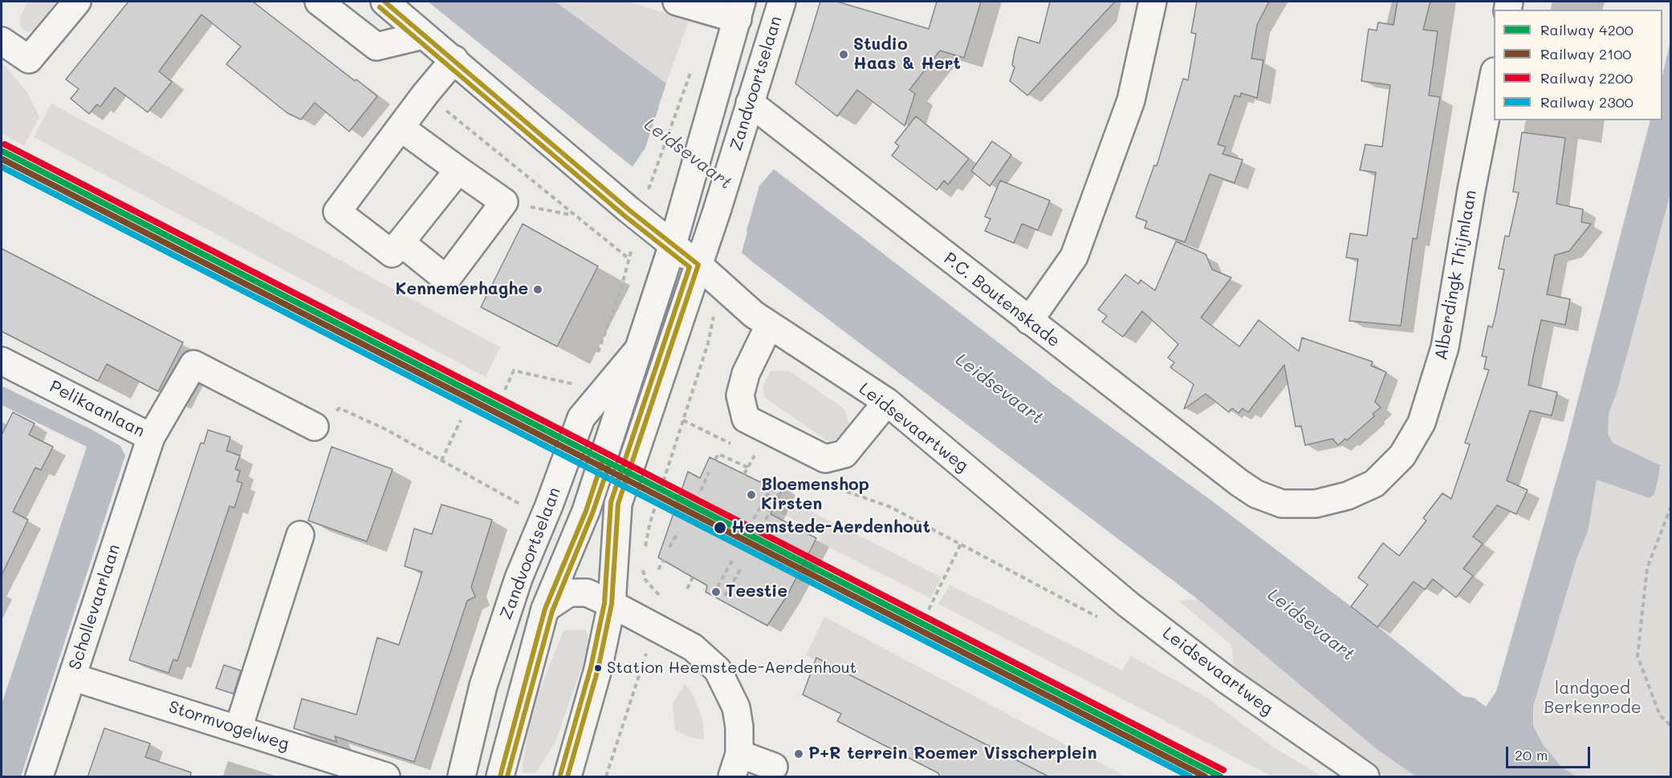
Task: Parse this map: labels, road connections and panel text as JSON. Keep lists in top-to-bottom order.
{
  "streets": {
    "street": [
      "Zandvoortselaan",
      "Alberdingk Thijmlaan",
      "P.C. Boutenskade",
      "Pelikaanlaan",
      "Leidsevaartweg",
      "Schollevaarlaan",
      "Stormvogelweg"
    ]
  },
  "crossings": [
    ["Zandvoortselaan", "P.C. Boutenskade"],
    ["Zandvoortselaan", "Leidsevaartweg"],
    ["Alberdingk Thijmlaan", "P.C. Boutenskade"],
    ["Pelikaanlaan", "Schollevaarlaan"],
    ["Schollevaarlaan", "Stormvogelweg"]
  ],
  "water": ["Leidsevaart"],
  "parks": ["landgoed Berkenrode"],
  "places": [
    "Studio Haas & Hert",
    "Kennemerhaghe",
    "Bloemenshop Kirsten",
    "Heemstede-Aerdenhout",
    "Teestie",
    "Station Heemstede-Aerdenhout",
    "P+R terrein Roemer Visscherplein"
  ],
  "lines": [
    "rail line 2200",
    "rail line 4200",
    "rail line 2100",
    "rail line 2300"
  ],
  "legend": [
    "Railway 4200",
    "Railway 2100",
    "Railway 2200",
    "Railway 2300"
  ],
  "scale_bar": "20 m"
}
